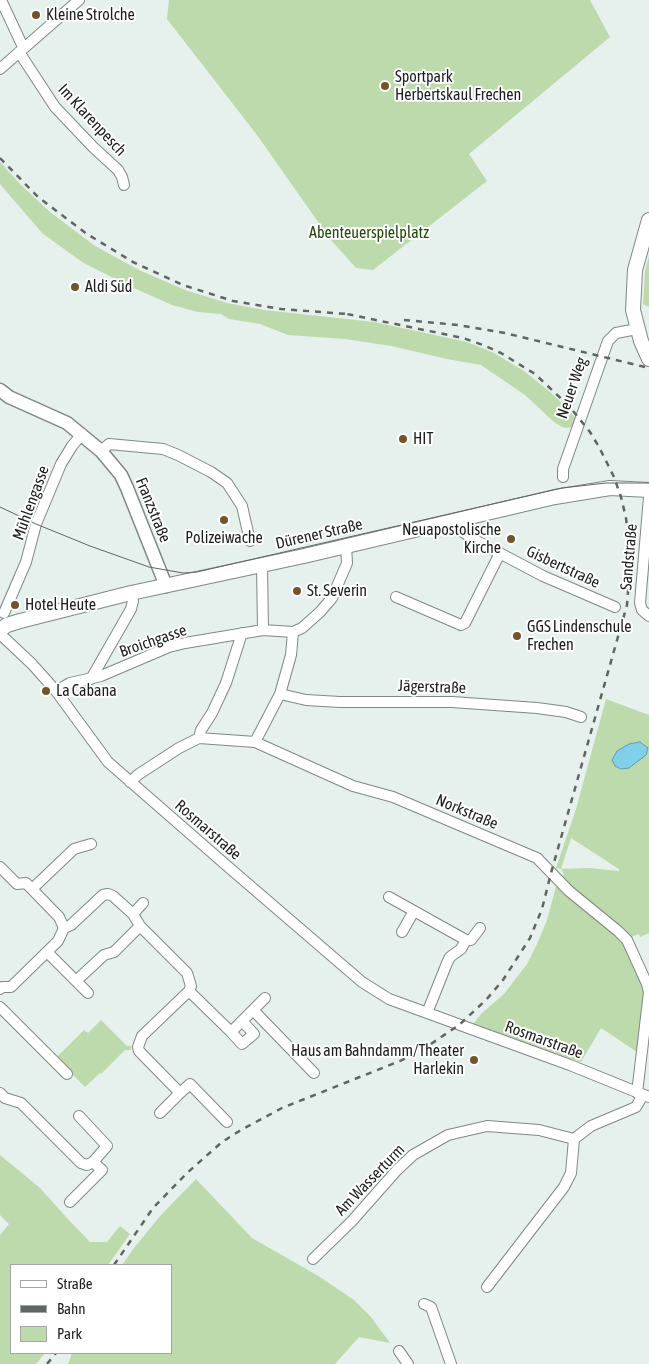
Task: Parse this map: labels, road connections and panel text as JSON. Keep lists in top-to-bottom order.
{
  "streets": {
    "main road": ["Dürener Straße"],
    "street": [
      "Im Klarenpesch",
      "Neuer Weg",
      "Mühlengasse",
      "Franzstraße",
      "Sandstraße",
      "Gisbertstraße",
      "Broichgasse",
      "Jägerstraße",
      "Norkstraße",
      "Rosmarstraße",
      "Am Wasserturm"
    ]
  },
  "crossings": [
    ["Mühlengasse", "Franzstraße"],
    ["Franzstraße", "Dürener Straße"],
    ["Dürener Straße", "Gisbertstraße"],
    ["Dürener Straße", "Rosmarstraße"],
    ["Broichgasse", "Rosmarstraße"],
    ["Norkstraße", "Rosmarstraße"]
  ],
  "parks": ["Abenteuerspielplatz"],
  "places": [
    "Kleine Strolche",
    "Sportpark Herbertskaul Frechen",
    "Aldi Süd",
    "HIT",
    "Polizeiwache",
    "Neuapostolische Kirche",
    "St. Severin",
    "Hotel Heute",
    "GGS Lindenschule Frechen",
    "La Cabana",
    "Haus am Bahndamm/Theater Harlekin"
  ],
  "legend": ["Straße", "Bahn", "Park"]
}
